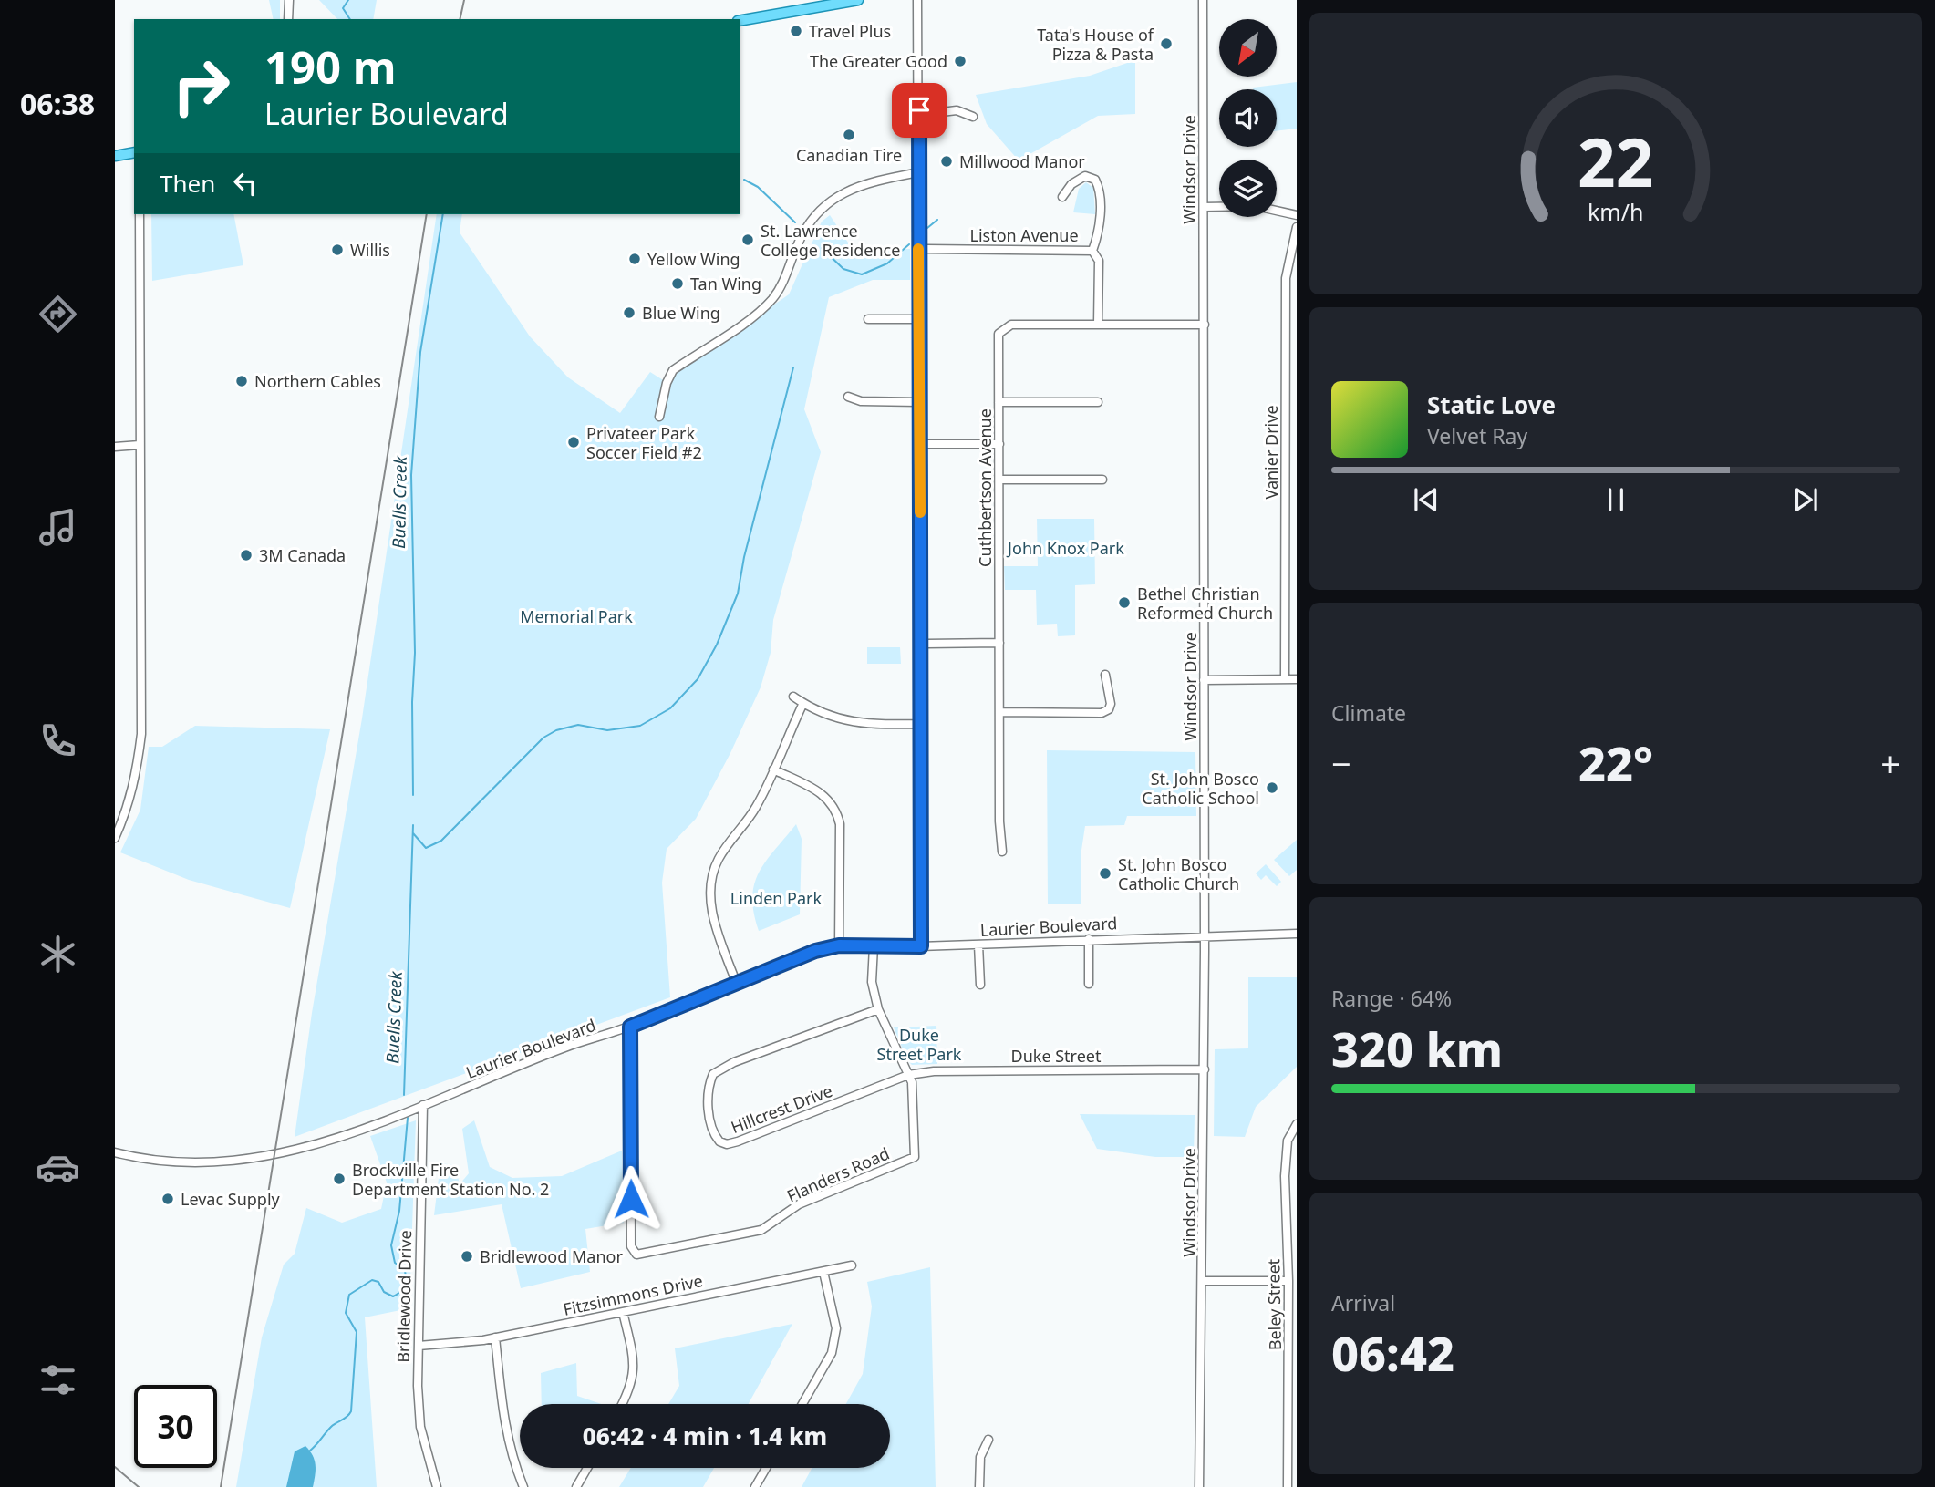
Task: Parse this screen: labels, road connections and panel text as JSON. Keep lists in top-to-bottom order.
{
  "streets": {
    "street": [
      "Windsor Drive",
      "Liston Avenue",
      "Vanier Drive",
      "Cuthbertson Avenue",
      "Laurier Boulevard",
      "Duke Street",
      "Hillcrest Drive",
      "Flanders Road",
      "Fitzsimmons Drive",
      "Bridlewood Drive",
      "Beley Street"
    ]
  },
  "crossings": [
    ["Windsor Drive", "Cuthbertson Avenue"],
    ["Windsor Drive", "Laurier Boulevard"],
    ["Windsor Drive", "Duke Street"],
    ["Liston Avenue", "Cuthbertson Avenue"],
    ["Laurier Boulevard", "Flanders Road"],
    ["Laurier Boulevard", "Bridlewood Drive"],
    ["Duke Street", "Hillcrest Drive"],
    ["Duke Street", "Flanders Road"],
    ["Hillcrest Drive", "Flanders Road"],
    ["Fitzsimmons Drive", "Bridlewood Drive"]
  ],
  "water": ["Buells Creek"],
  "parks": [
    "John Knox Park",
    "Memorial Park",
    "Linden Park",
    "Duke Street Park"
  ],
  "places": [
    "Travel Plus",
    "Tata's House of Pizza & Pasta",
    "The Greater Good",
    "Canadian Tire",
    "Millwood Manor",
    "St. Lawrence College Residence",
    "Willis",
    "Yellow Wing",
    "Tan Wing",
    "Blue Wing",
    "Northern Cables",
    "Privateer Park Soccer Field #2",
    "3M Canada",
    "Bethel Christian Reformed Church",
    "St. John Bosco Catholic School",
    "St. John Bosco Catholic Church",
    "Brockville Fire Department Station No. 2",
    "Levac Supply",
    "Bridlewood Manor"
  ],
  "north": "bottom left",
  "page": {
    "tabs": "06:38",
    "turn": ["190 m", "Laurier Boulevard"],
    "then": "Then",
    "song": ["Static Love", "Velvet Ray"],
    "tile": [
      "Climate",
      ["Range · 64%", "320 km"],
      ["Arrival", "06:42"]
    ],
    "heat": ["−", "22°", "+"],
    "limit": "30",
    "trip": "06:42 · 4 min · 1.4 km",
    "gauge": ["22", "km/h"]
  }
}
